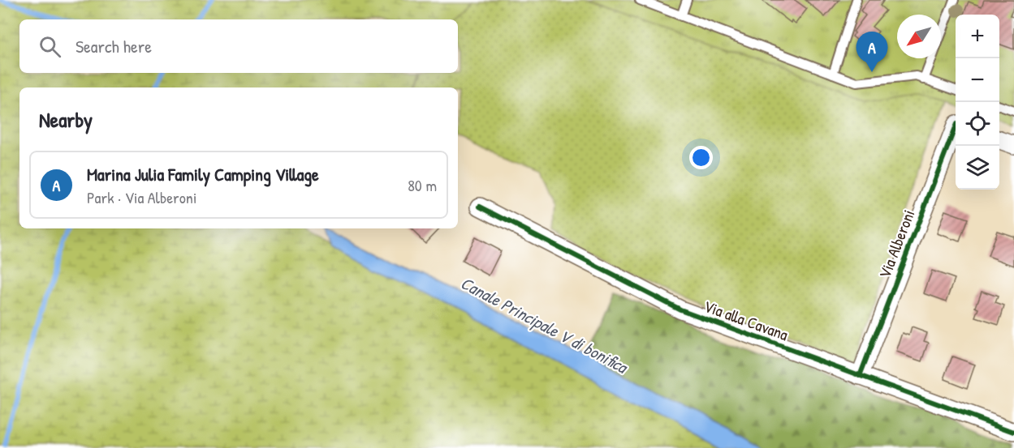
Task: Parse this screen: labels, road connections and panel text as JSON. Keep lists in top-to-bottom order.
{
  "streets": {
    "street": ["Via Alberoni", "Via alla Cavana"]
  },
  "crossings": [
    ["Via Alberoni", "Via alla Cavana"]
  ],
  "water": ["Canale Principale V di bonifica"],
  "north": "bottom left",
  "page": {
    "map_buttons": ["+", "−"],
    "search": "Search here",
    "pins": "A",
    "heading": "Nearby",
    "list": [
      {
        "mark": "A",
        "name": "Marina Julia Family Camping Village",
        "note": "Park · Via Alberoni",
        "value": "80 m"
      }
    ]
  }
}
